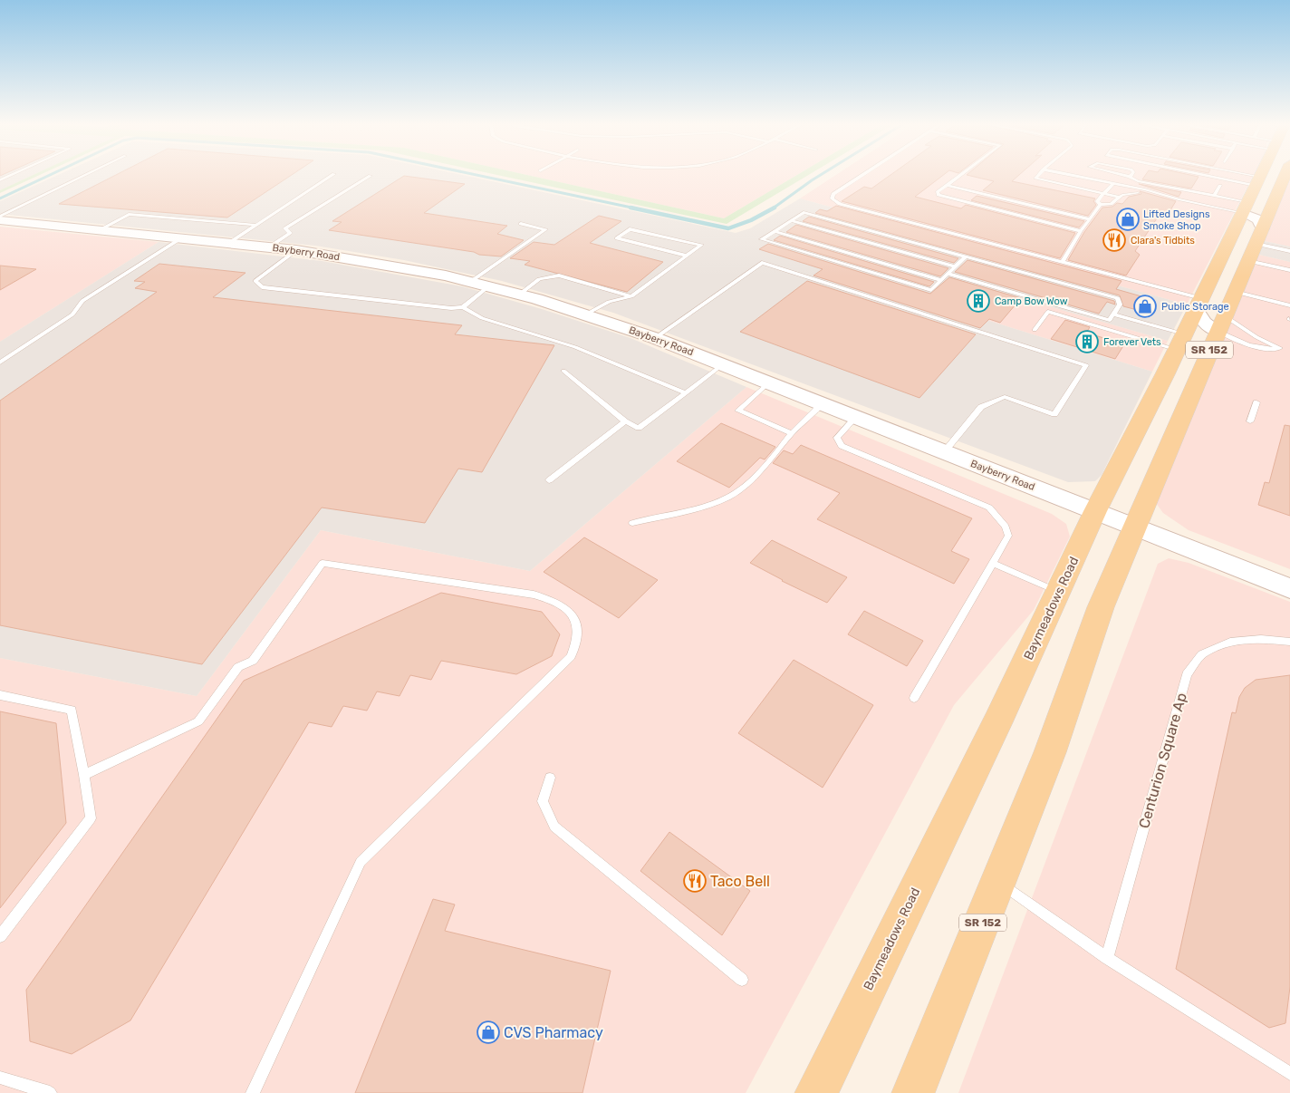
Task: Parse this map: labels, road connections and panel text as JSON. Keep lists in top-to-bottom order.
{
  "streets": {
    "main road": ["SR 152", "Baymeadows Road"],
    "street": ["Bayberry Road"],
    "lane": ["Centurion Square Ap"]
  },
  "crossings": [
    ["Bayberry Road", "SR 152"],
    ["Bayberry Road", "Baymeadows Road"]
  ],
  "places": {
    "shop": ["Lifted Designs Smoke Shop", "Public Storage", "CVS Pharmacy"],
    "restaurant": ["Clara's Tidbits", "Taco Bell"],
    "building": ["Camp Bow Wow", "Forever Vets"]
  }
}
